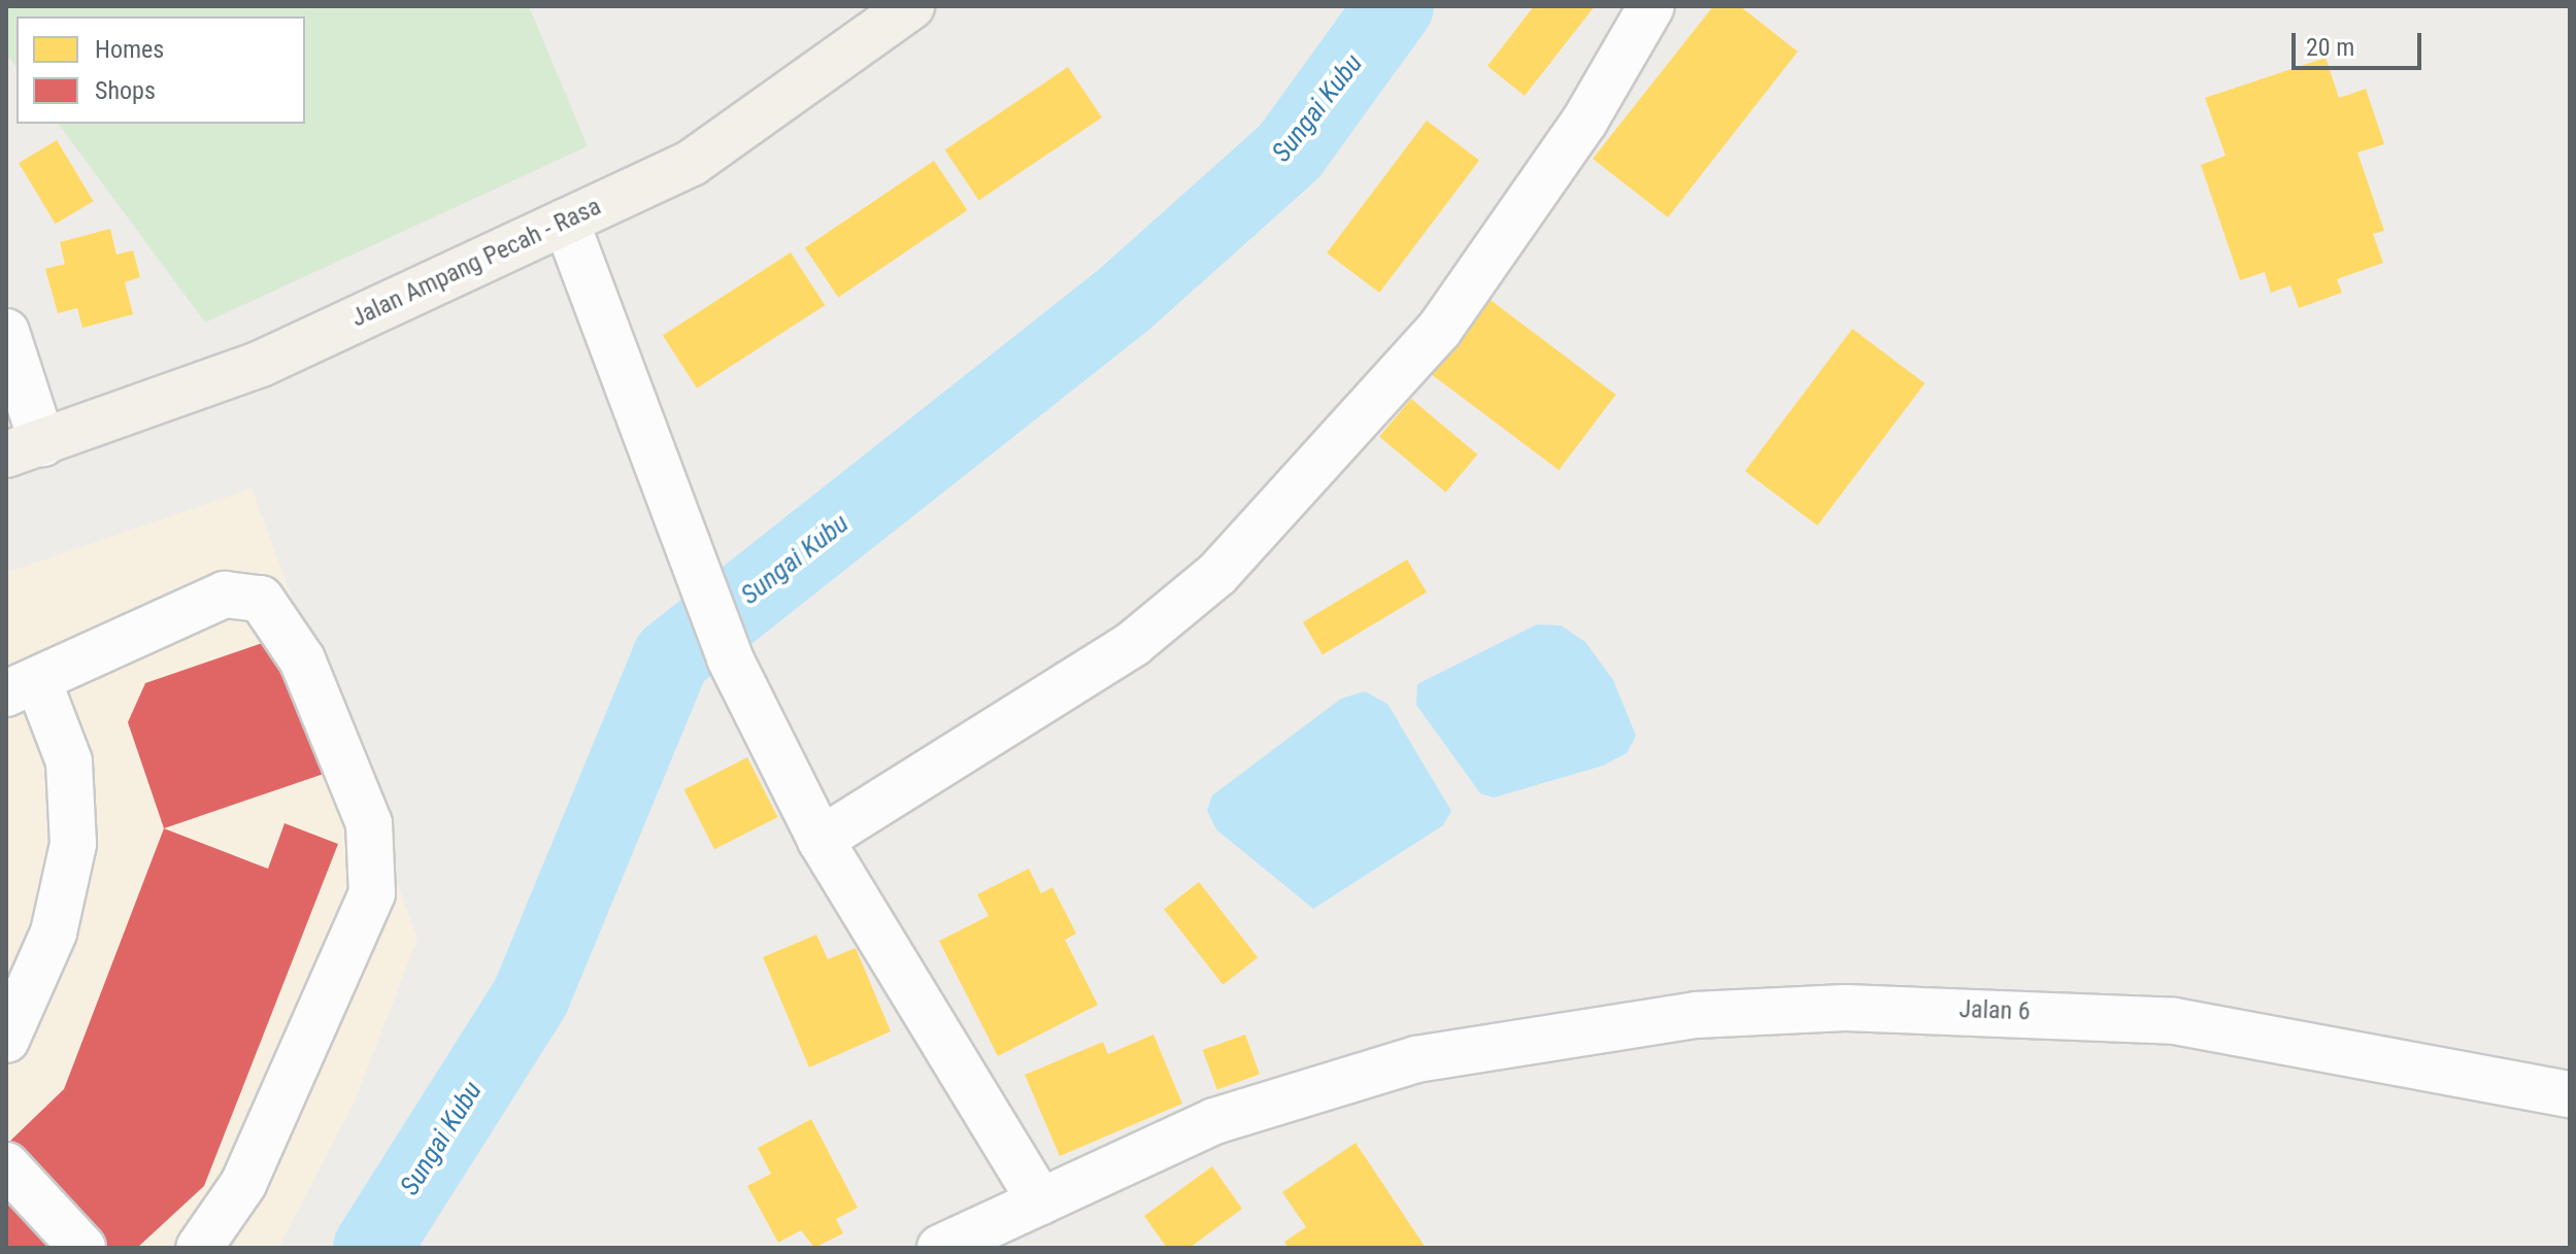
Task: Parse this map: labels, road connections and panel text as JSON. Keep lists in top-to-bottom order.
{
  "streets": {
    "main road": ["Jalan Ampang Pecah - Rasa"],
    "street": ["Jalan 6"]
  },
  "water": ["Sungai Kubu"],
  "legend": ["Homes", "Shops"],
  "scale_bar": "20 m"
}
